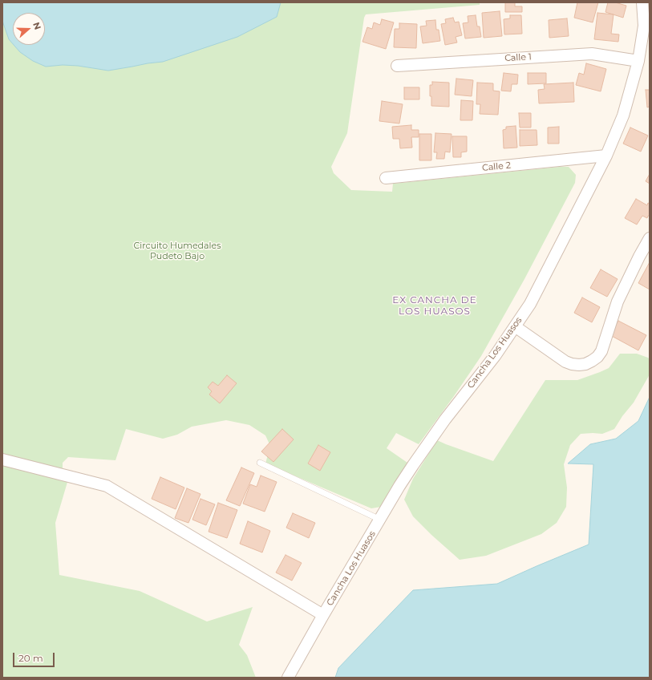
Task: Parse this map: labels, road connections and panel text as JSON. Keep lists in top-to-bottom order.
{
  "streets": {
    "street": ["Calle 1", "Calle 2", "Cancha Los Huasos"]
  },
  "crossings": [
    ["Calle 1", "Cancha Los Huasos"],
    ["Calle 2", "Cancha Los Huasos"]
  ],
  "districts": ["EX CANCHA DE LOS HUASOS"],
  "parks": ["Circuito Humedales Pudeto Bajo"],
  "scale_bar": "20 m",
  "north": "right"
}
